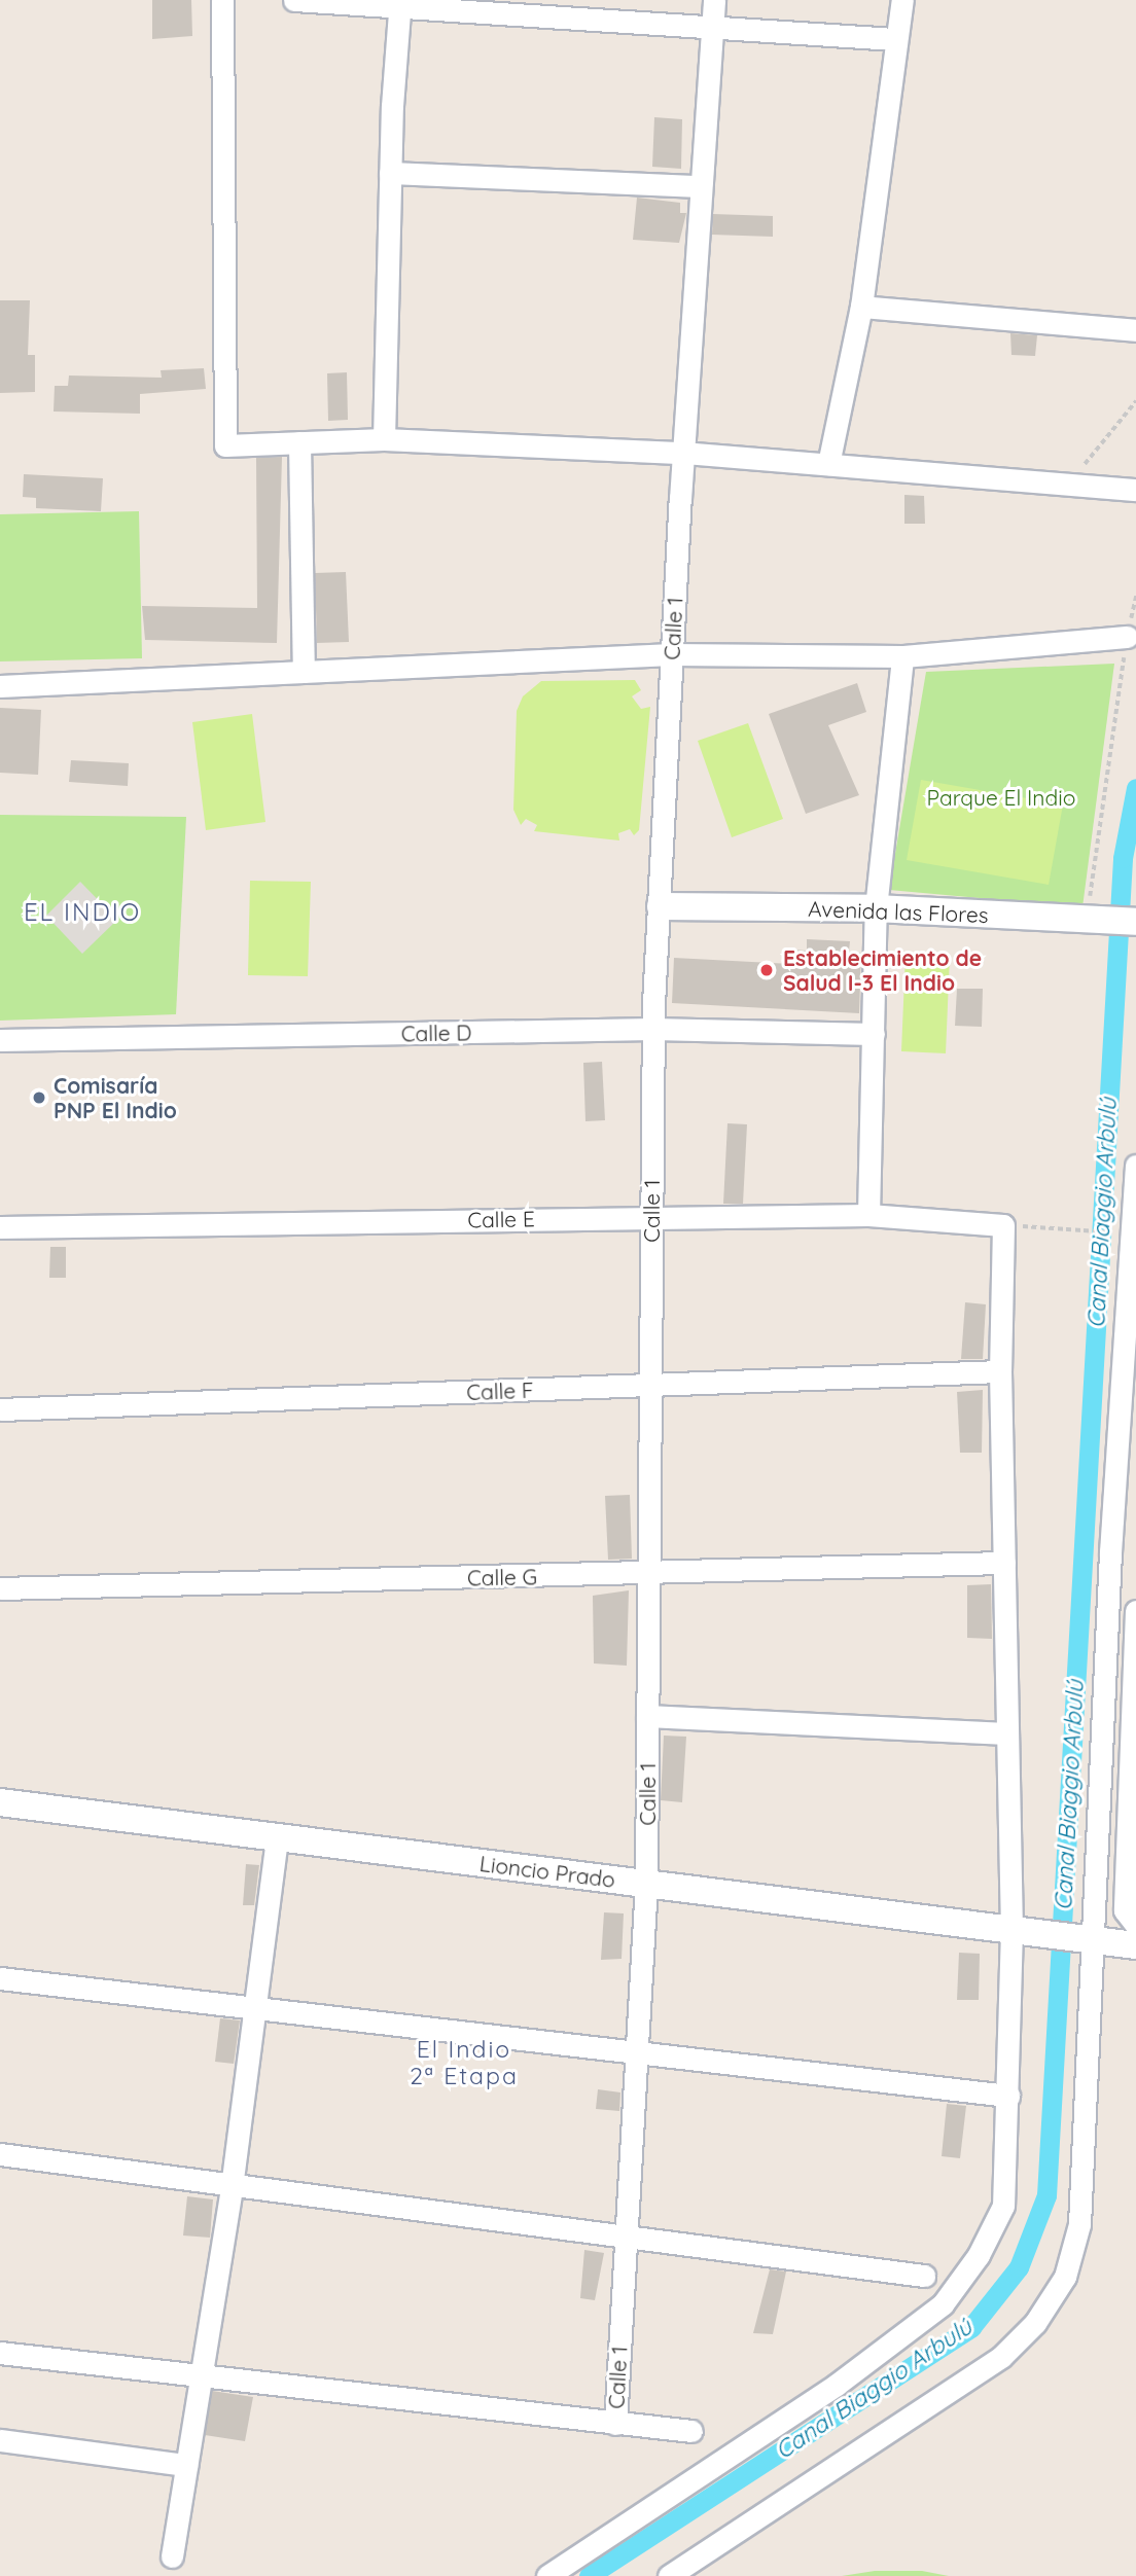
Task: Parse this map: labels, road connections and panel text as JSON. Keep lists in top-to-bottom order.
{
  "streets": {
    "street": [
      "Calle 1",
      "Avenida las Flores",
      "Calle D",
      "Calle E",
      "Calle F",
      "Calle G",
      "Lioncio Prado"
    ]
  },
  "crossings": [
    ["Calle 1", "Avenida las Flores"],
    ["Calle 1", "Calle D"],
    ["Calle 1", "Calle E"],
    ["Calle 1", "Calle F"],
    ["Calle 1", "Calle G"],
    ["Calle 1", "Lioncio Prado"]
  ],
  "districts": ["EL INDIO", "El Indio 2ª Etapa"],
  "water": ["Canal Biaggio Arbulú"],
  "parks": ["Parque El Indio"],
  "places": ["Establecimiento de Salud I-3 El Indio", "Comisaría PNP El Indio"]
}
